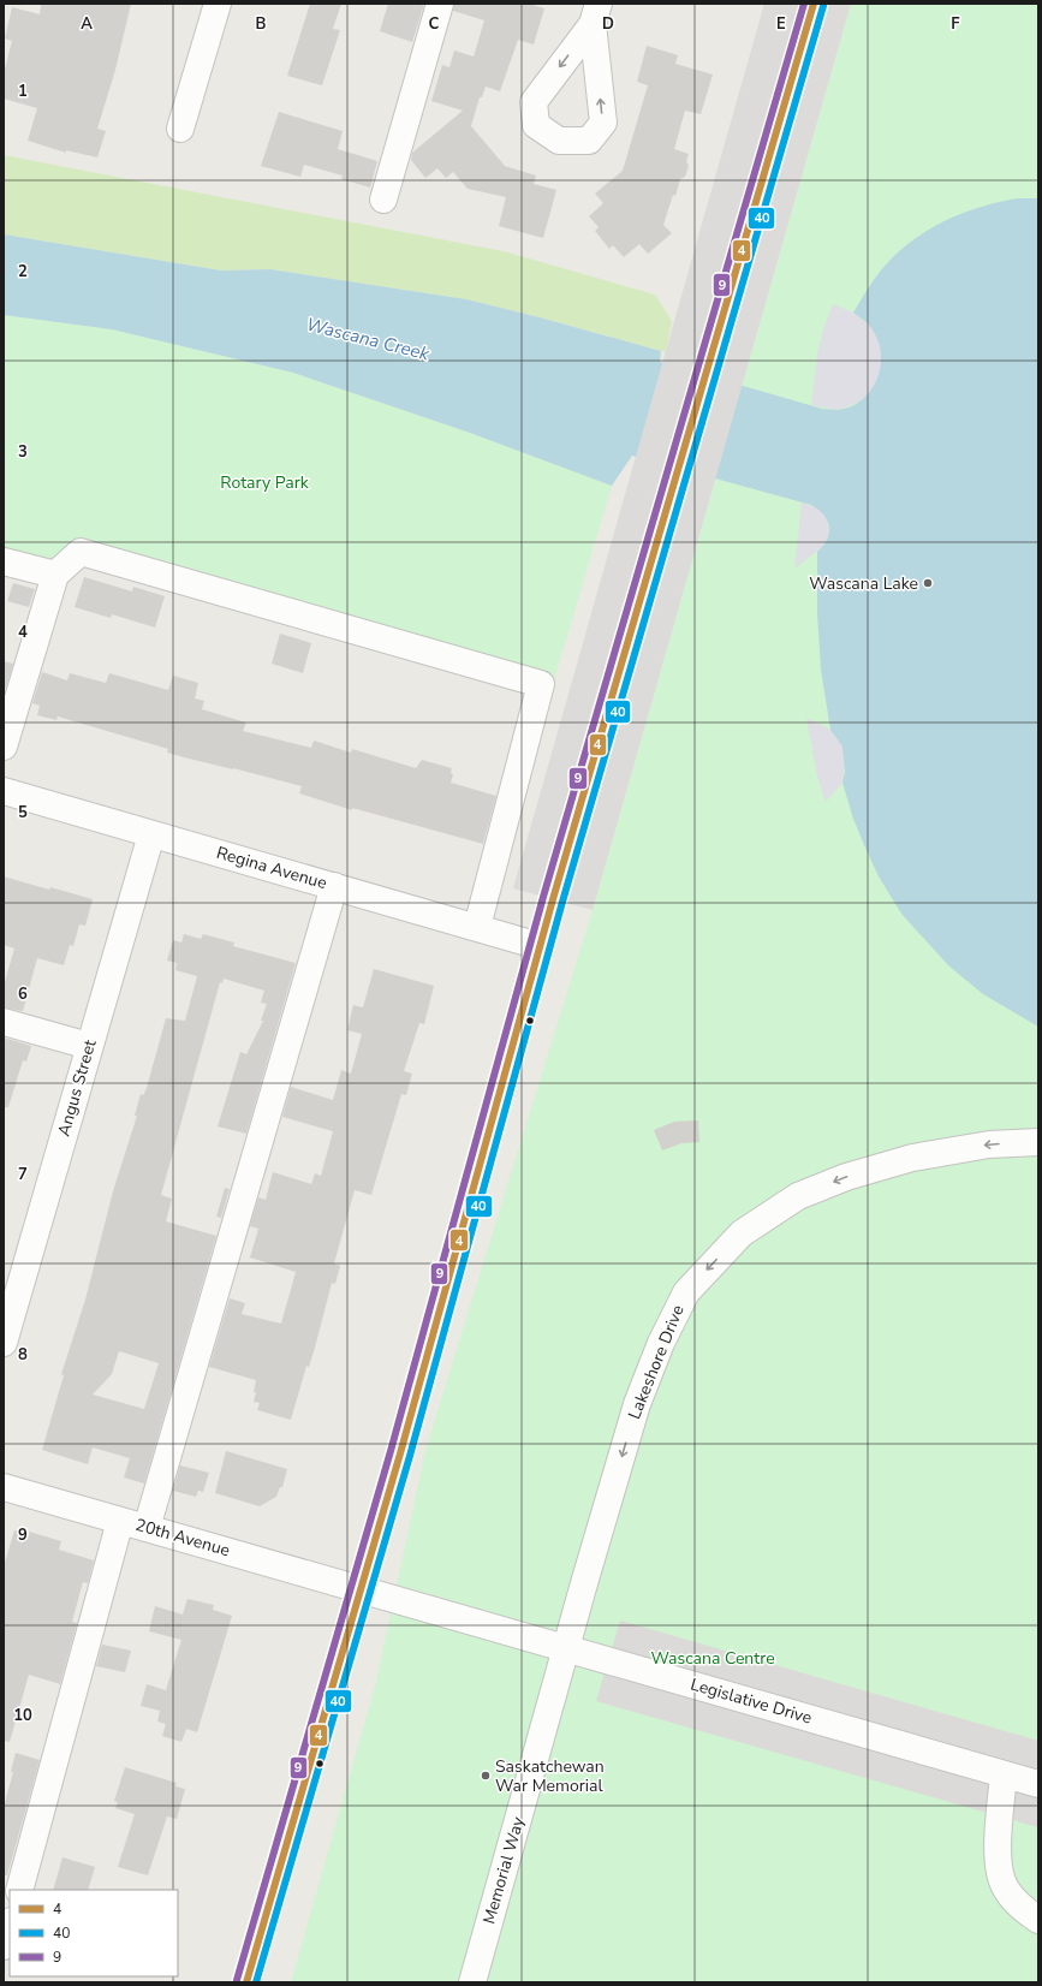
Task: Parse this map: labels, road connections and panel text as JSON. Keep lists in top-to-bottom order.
{
  "streets": {
    "street": [
      "Regina Avenue",
      "Angus Street",
      "Lakeshore Drive",
      "20th Avenue",
      "Legislative Drive",
      "Memorial Way"
    ]
  },
  "crossings": [
    ["Regina Avenue", "Angus Street"],
    ["Lakeshore Drive", "Legislative Drive"],
    ["Lakeshore Drive", "Memorial Way"],
    ["20th Avenue", "Legislative Drive"],
    ["Legislative Drive", "Memorial Way"]
  ],
  "one_way": ["Lakeshore Drive"],
  "water": ["Wascana Creek"],
  "parks": ["Rotary Park", "Wascana Centre"],
  "places": ["Wascana Lake", "Saskatchewan War Memorial"],
  "lines": ["transit line 4", "transit line 9", "transit line 40"],
  "legend": ["4", "40", "9"],
  "grid": {
    "columns": [
      "A",
      "B",
      "C",
      "D",
      "E",
      "F"
    ],
    "rows": [
      "1",
      "2",
      "3",
      "4",
      "5",
      "6",
      "7",
      "8",
      "9",
      "10"
    ]
  }
}
